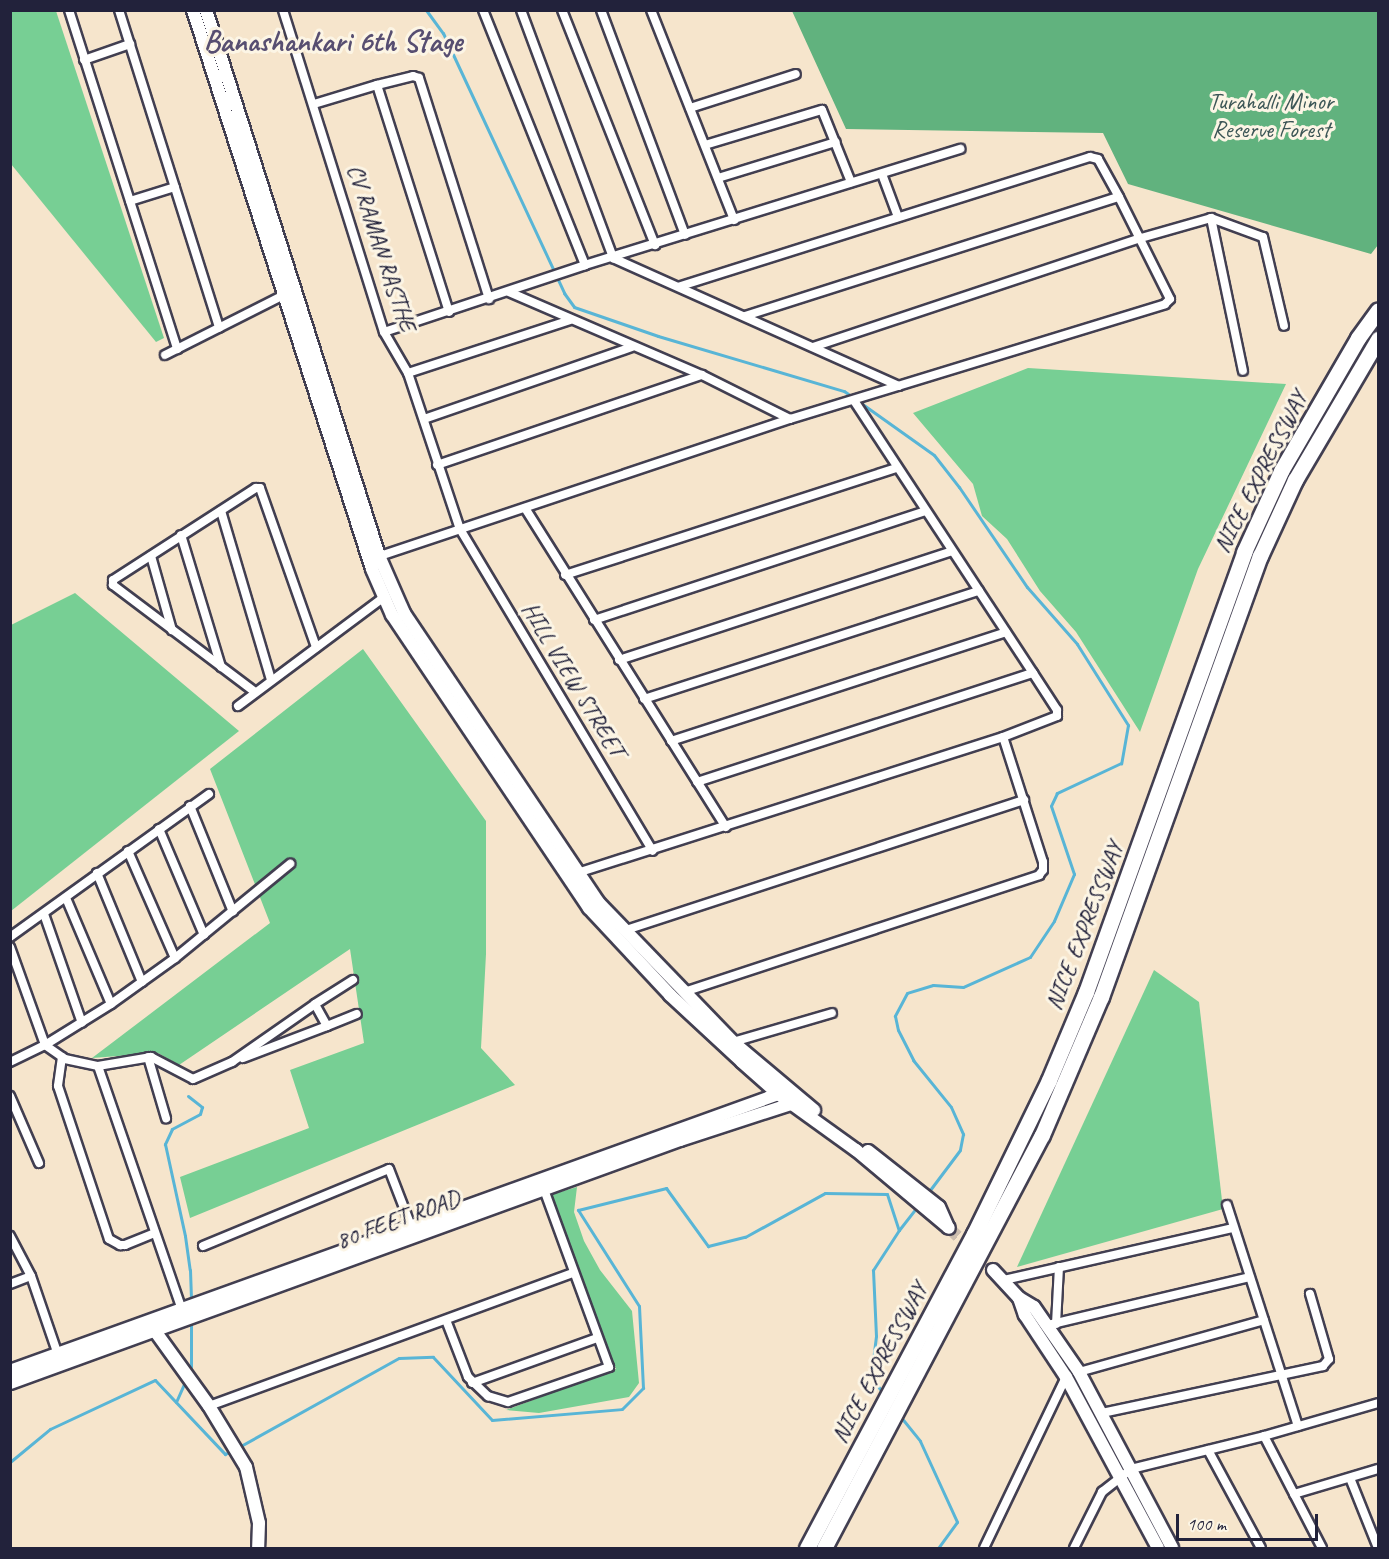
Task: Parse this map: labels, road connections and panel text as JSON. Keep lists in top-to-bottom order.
{
  "streets": {
    "highway": ["NICE EXPRESSWAY"],
    "main road": ["80 FEET ROAD"],
    "street": ["CV RAMAN RASTHE", "HILL VIEW STREET"]
  },
  "crossings": [
    ["CV RAMAN RASTHE", "HILL VIEW STREET"]
  ],
  "districts": ["Banashankari 6th Stage"],
  "parks": ["Turahalli Minor Reserve Forest"],
  "scale_bar": "100 m"
}
